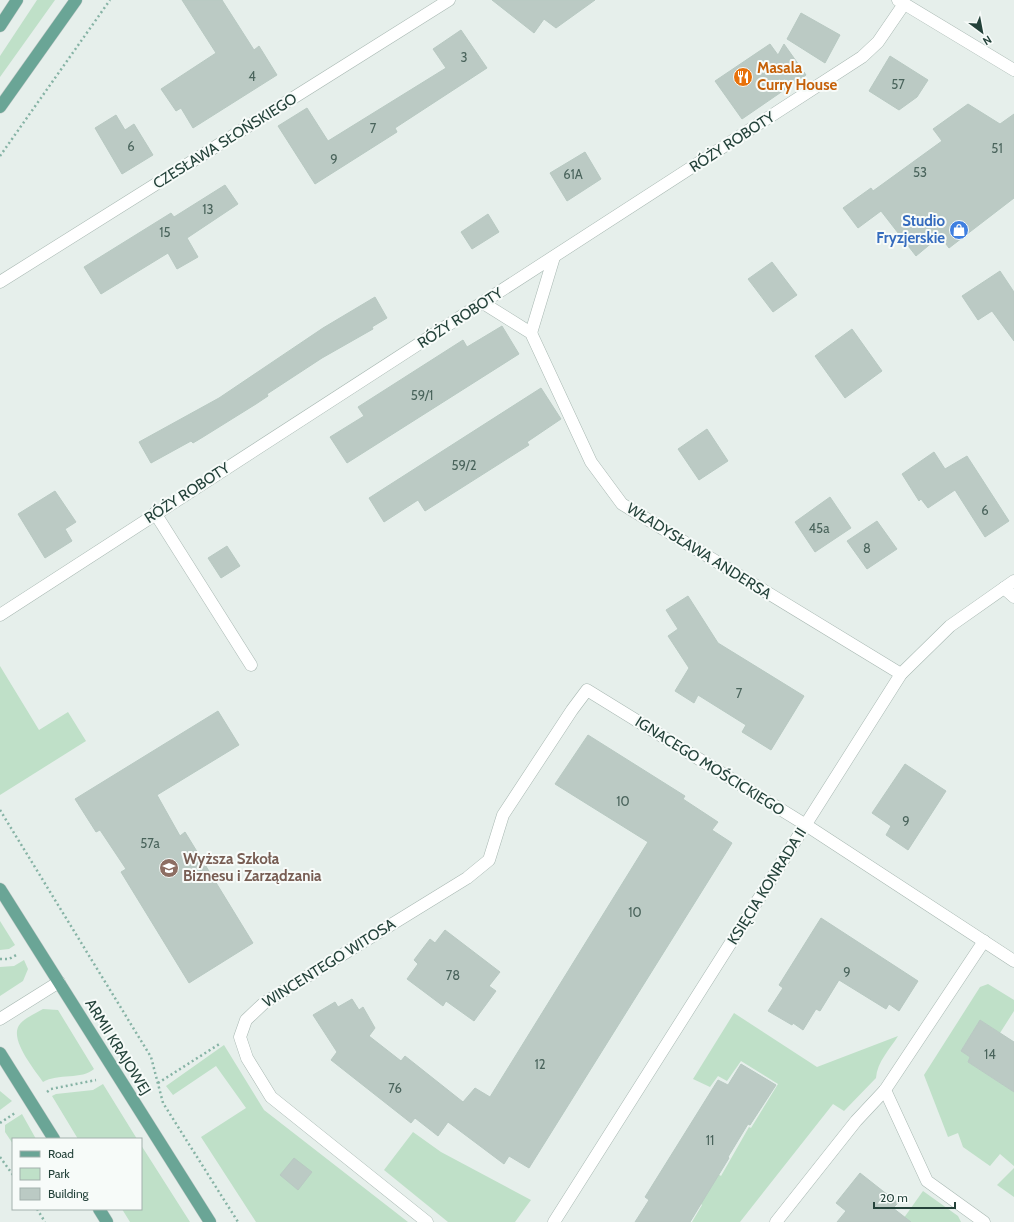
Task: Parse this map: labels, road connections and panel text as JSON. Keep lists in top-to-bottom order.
{
  "streets": {
    "main road": ["ARMII KRAJOWEJ"],
    "street": [
      "CZESŁAWA SŁOŃSKIEGO",
      "RÓŻY ROBOTY",
      "WŁADYSŁAWA ANDERSA",
      "IGNACEGO MOŚCICKIEGO",
      "KSIĘCIA KONRADA II",
      "WINCENTEGO WITOSA"
    ]
  },
  "crossings": [
    ["WŁADYSŁAWA ANDERSA", "KSIĘCIA KONRADA II"],
    ["IGNACEGO MOŚCICKIEGO", "KSIĘCIA KONRADA II"],
    ["IGNACEGO MOŚCICKIEGO", "WINCENTEGO WITOSA"]
  ],
  "places": {
    "restaurant": ["Masala Curry House"],
    "shop": ["Studio Fryzjerskie"],
    "school or university": ["Wyższa Szkoła Biznesu i Zarządzania"]
  },
  "house_numbers": [
    "3",
    "4",
    "57",
    "7",
    "6",
    "51",
    "9",
    "53",
    "61A",
    "13",
    "15",
    "59/1",
    "59/2",
    "6",
    "45a",
    "8",
    "7",
    "10",
    "9",
    "57a",
    "10",
    "9",
    "78",
    "14",
    "12",
    "76",
    "11"
  ],
  "legend": ["Road", "Park", "Building"],
  "scale_bar": "20 m",
  "north": "bottom right"
}
